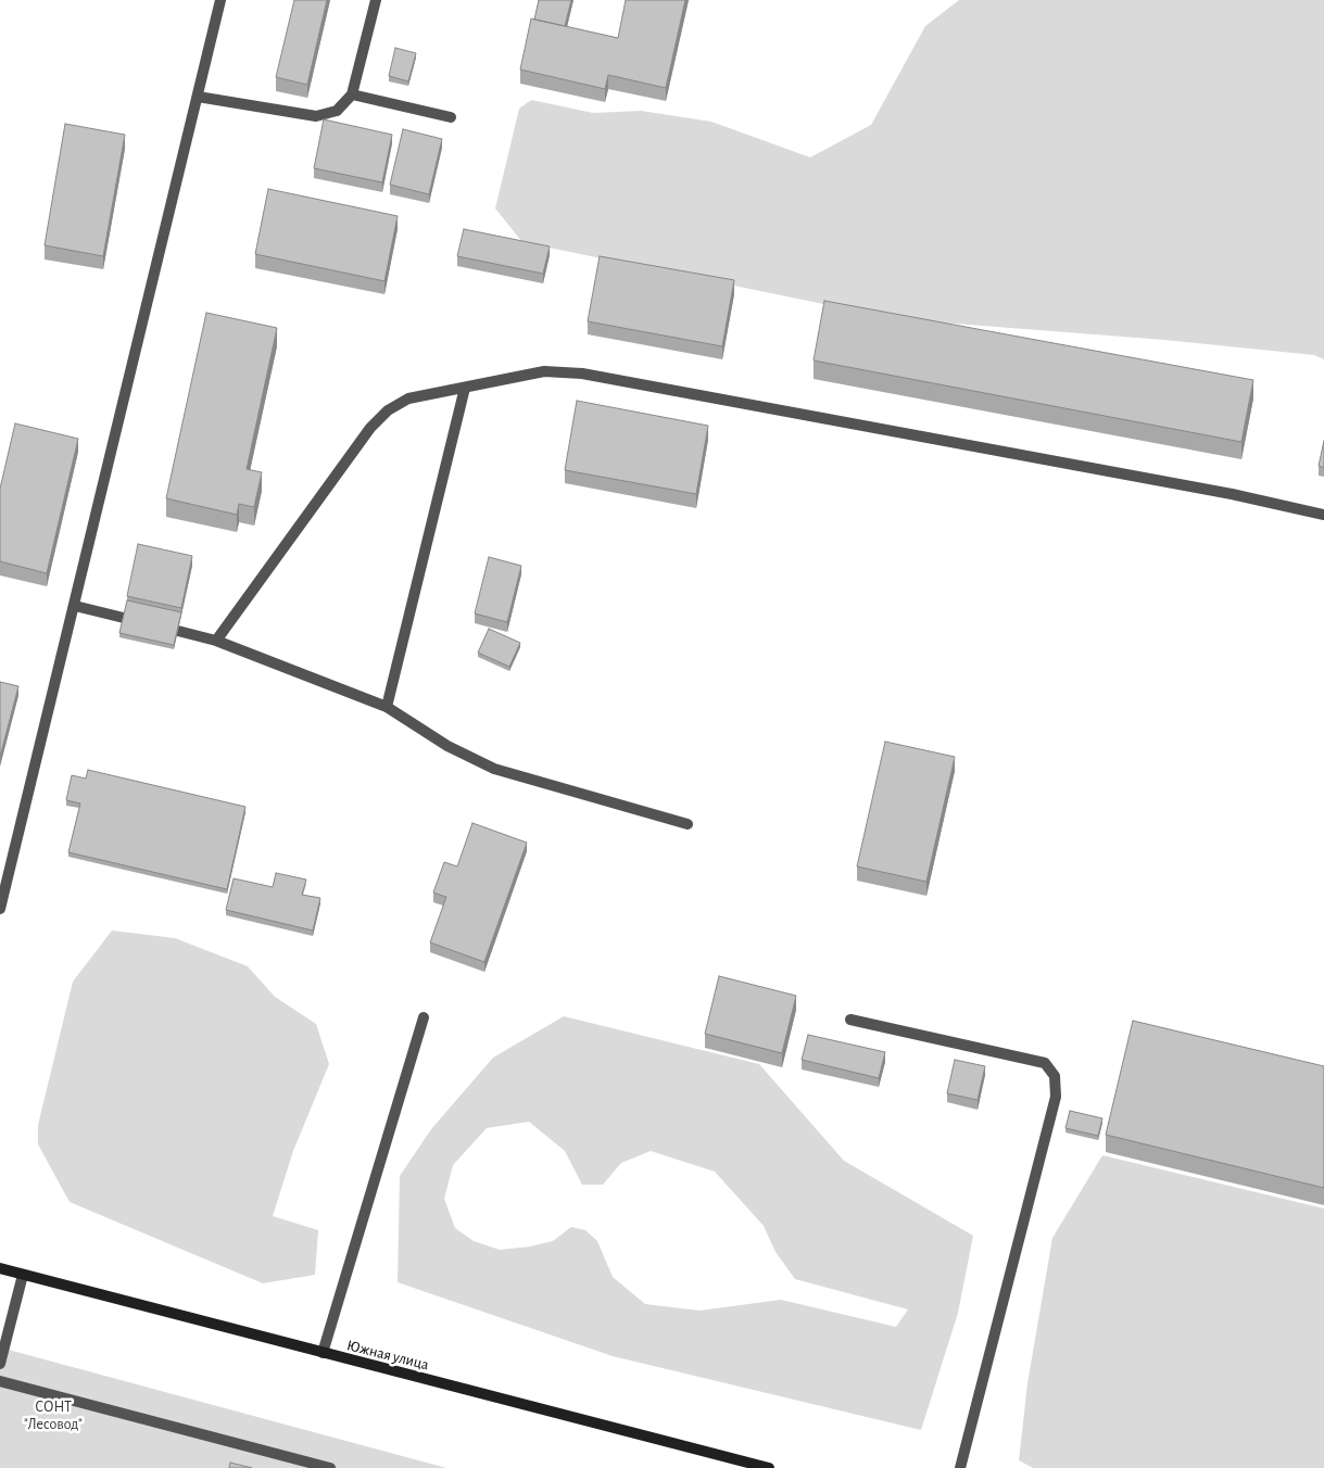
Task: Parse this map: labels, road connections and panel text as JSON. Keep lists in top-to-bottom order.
{
  "streets": {
    "main road": ["Южная улица"]
  },
  "parks": ["СОНТ \"Лесовод\""]
}
